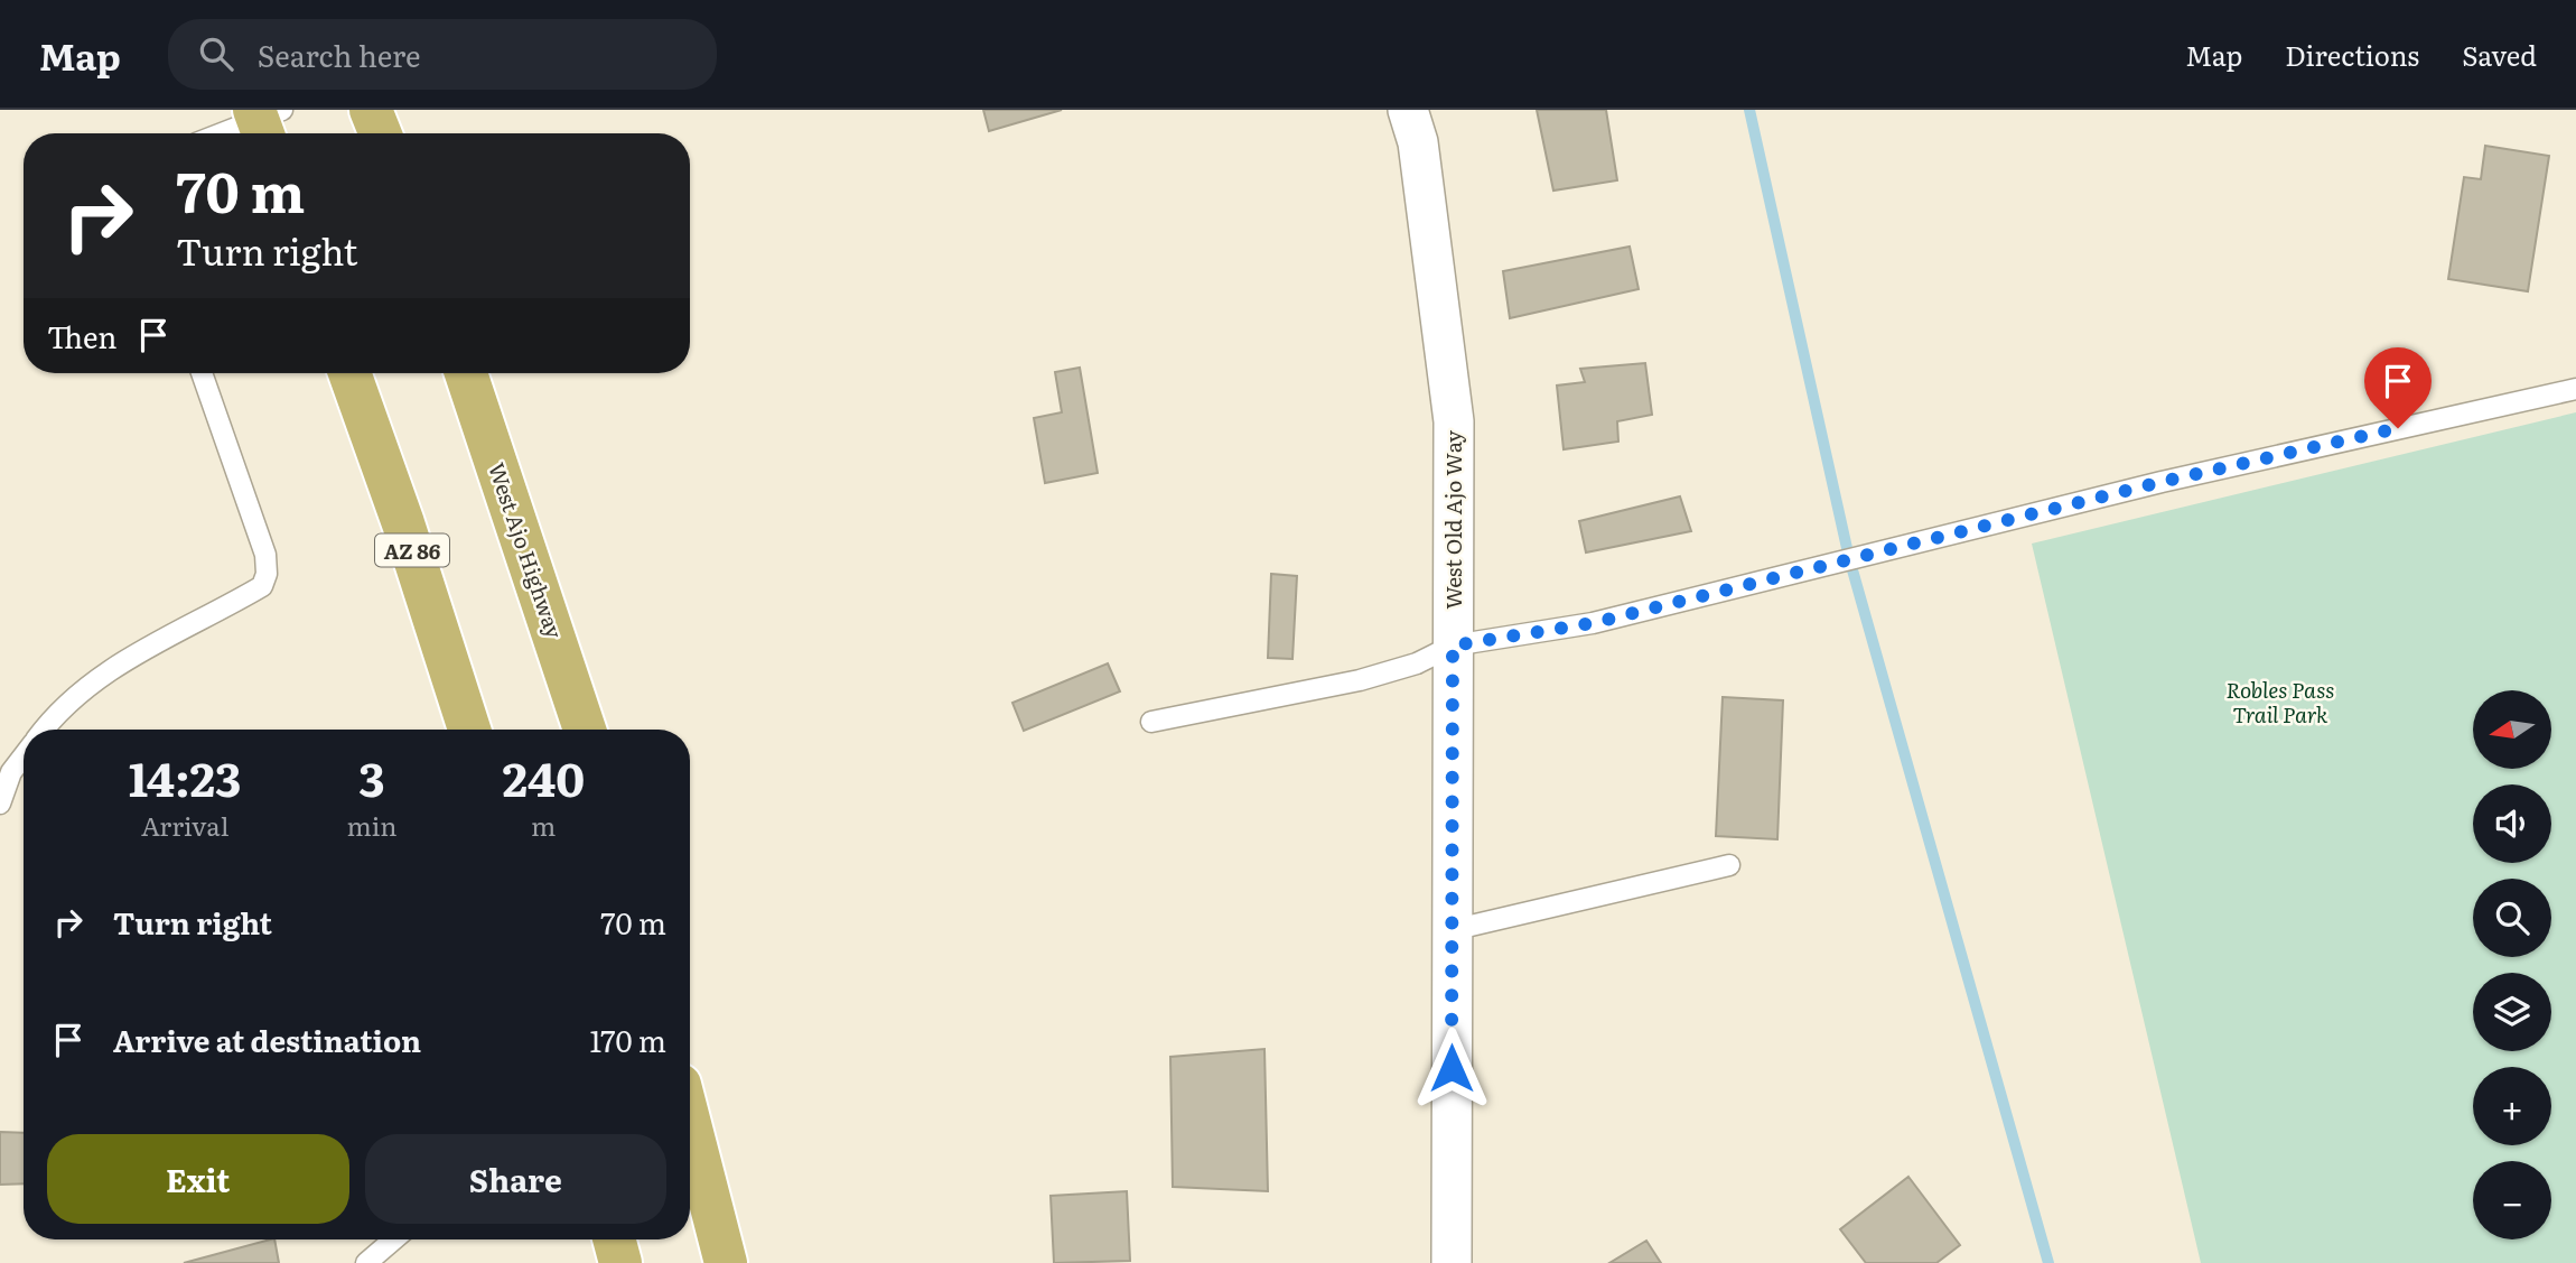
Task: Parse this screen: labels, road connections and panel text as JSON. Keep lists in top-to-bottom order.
{
  "streets": {
    "main road": ["AZ 86", "West Ajo Highway"],
    "street": ["West Old Ajo Way"]
  },
  "parks": ["Robles Pass Trail Park"],
  "north": "left",
  "page": {
    "header": "Map",
    "search": "Search here",
    "nav": ["Map", "Directions", "Saved"],
    "turn": ["70 m", "Turn right"],
    "then": "Then",
    "map_buttons": ["+", "−"],
    "eta": [
      "14:23",
      "Arrival",
      "3",
      "min",
      "240",
      "m"
    ],
    "list": [
      {
        "name": "Turn right",
        "value": "70 m"
      },
      {
        "name": "Arrive at destination",
        "value": "170 m"
      }
    ],
    "buttons": ["Exit", "Share"]
  }
}
